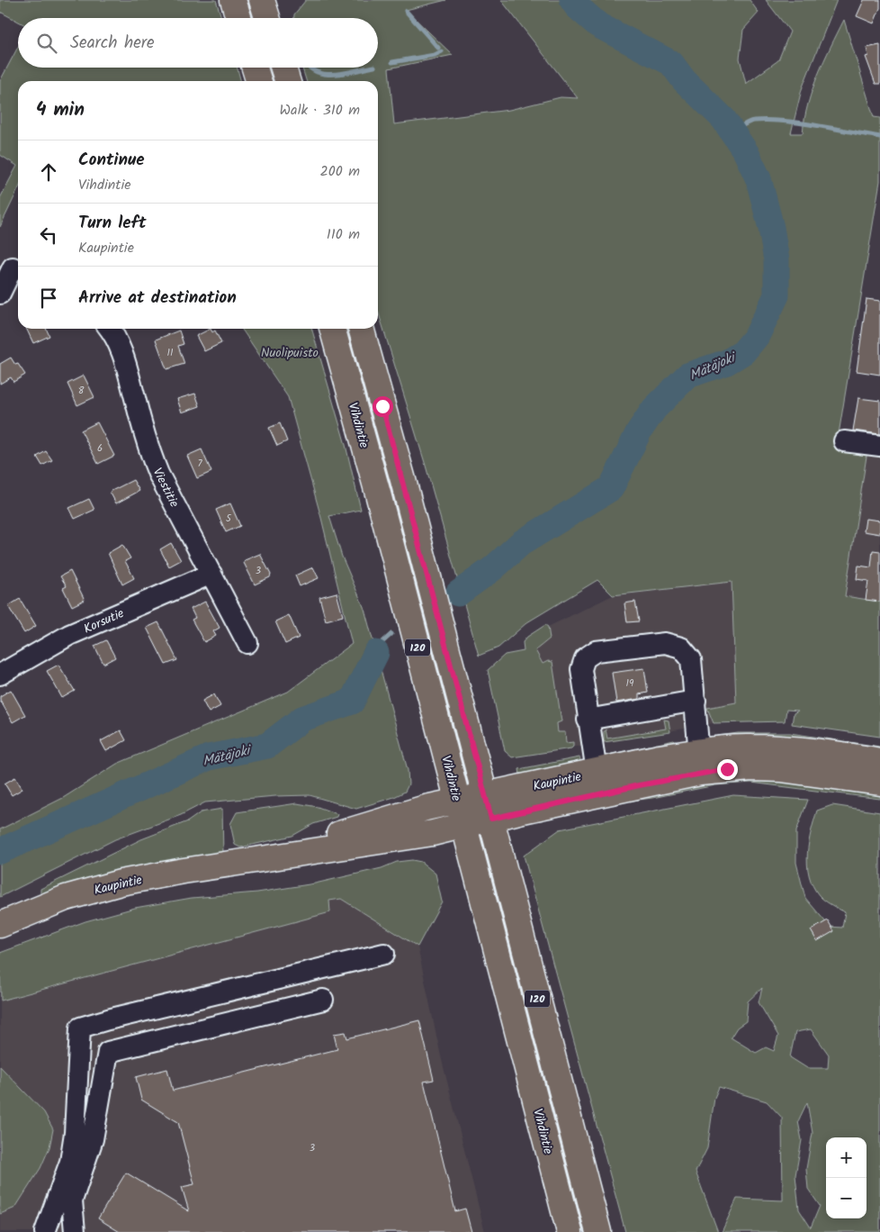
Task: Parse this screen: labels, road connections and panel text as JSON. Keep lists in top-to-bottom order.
{
  "streets": {
    "main road": ["Vihdintie", "120", "Kaupintie"],
    "street": ["Viestitie", "Korsutie"]
  },
  "crossings": [
    ["Vihdintie", "Kaupintie"],
    ["Viestitie", "Korsutie"],
    ["120", "Kaupintie"]
  ],
  "water": ["Mätäjoki"],
  "parks": ["Nuolipuisto"],
  "house_numbers": [
    "11",
    "8",
    "6",
    "7",
    "5",
    "3",
    "19",
    "3"
  ],
  "page": {
    "search": "Search here",
    "heading": ["4 min", "Walk · 310 m"],
    "list": [
      ["Continue", "Vihdintie", "200 m"],
      ["Turn left", "Kaupintie", "110 m"],
      "Arrive at destination"
    ],
    "map_buttons": ["+", "−"]
  }
}
